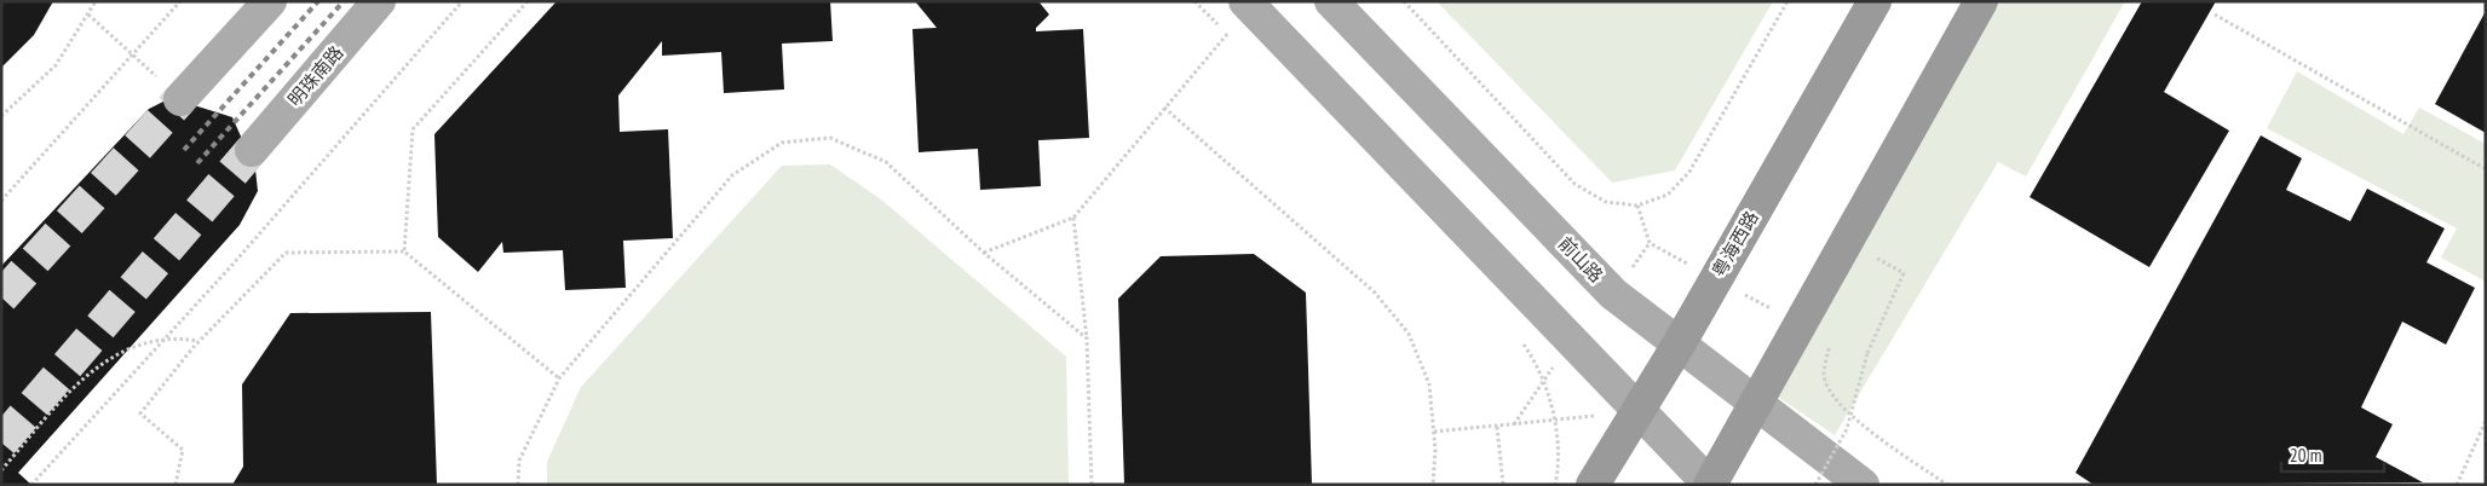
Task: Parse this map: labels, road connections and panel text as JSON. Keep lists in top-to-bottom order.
{
  "streets": {
    "highway": ["粤海西路"],
    "main road": ["明珠南路", "前山路"]
  },
  "crossings": [
    ["粤海西路", "前山路"]
  ],
  "scale_bar": "20 m"
}
